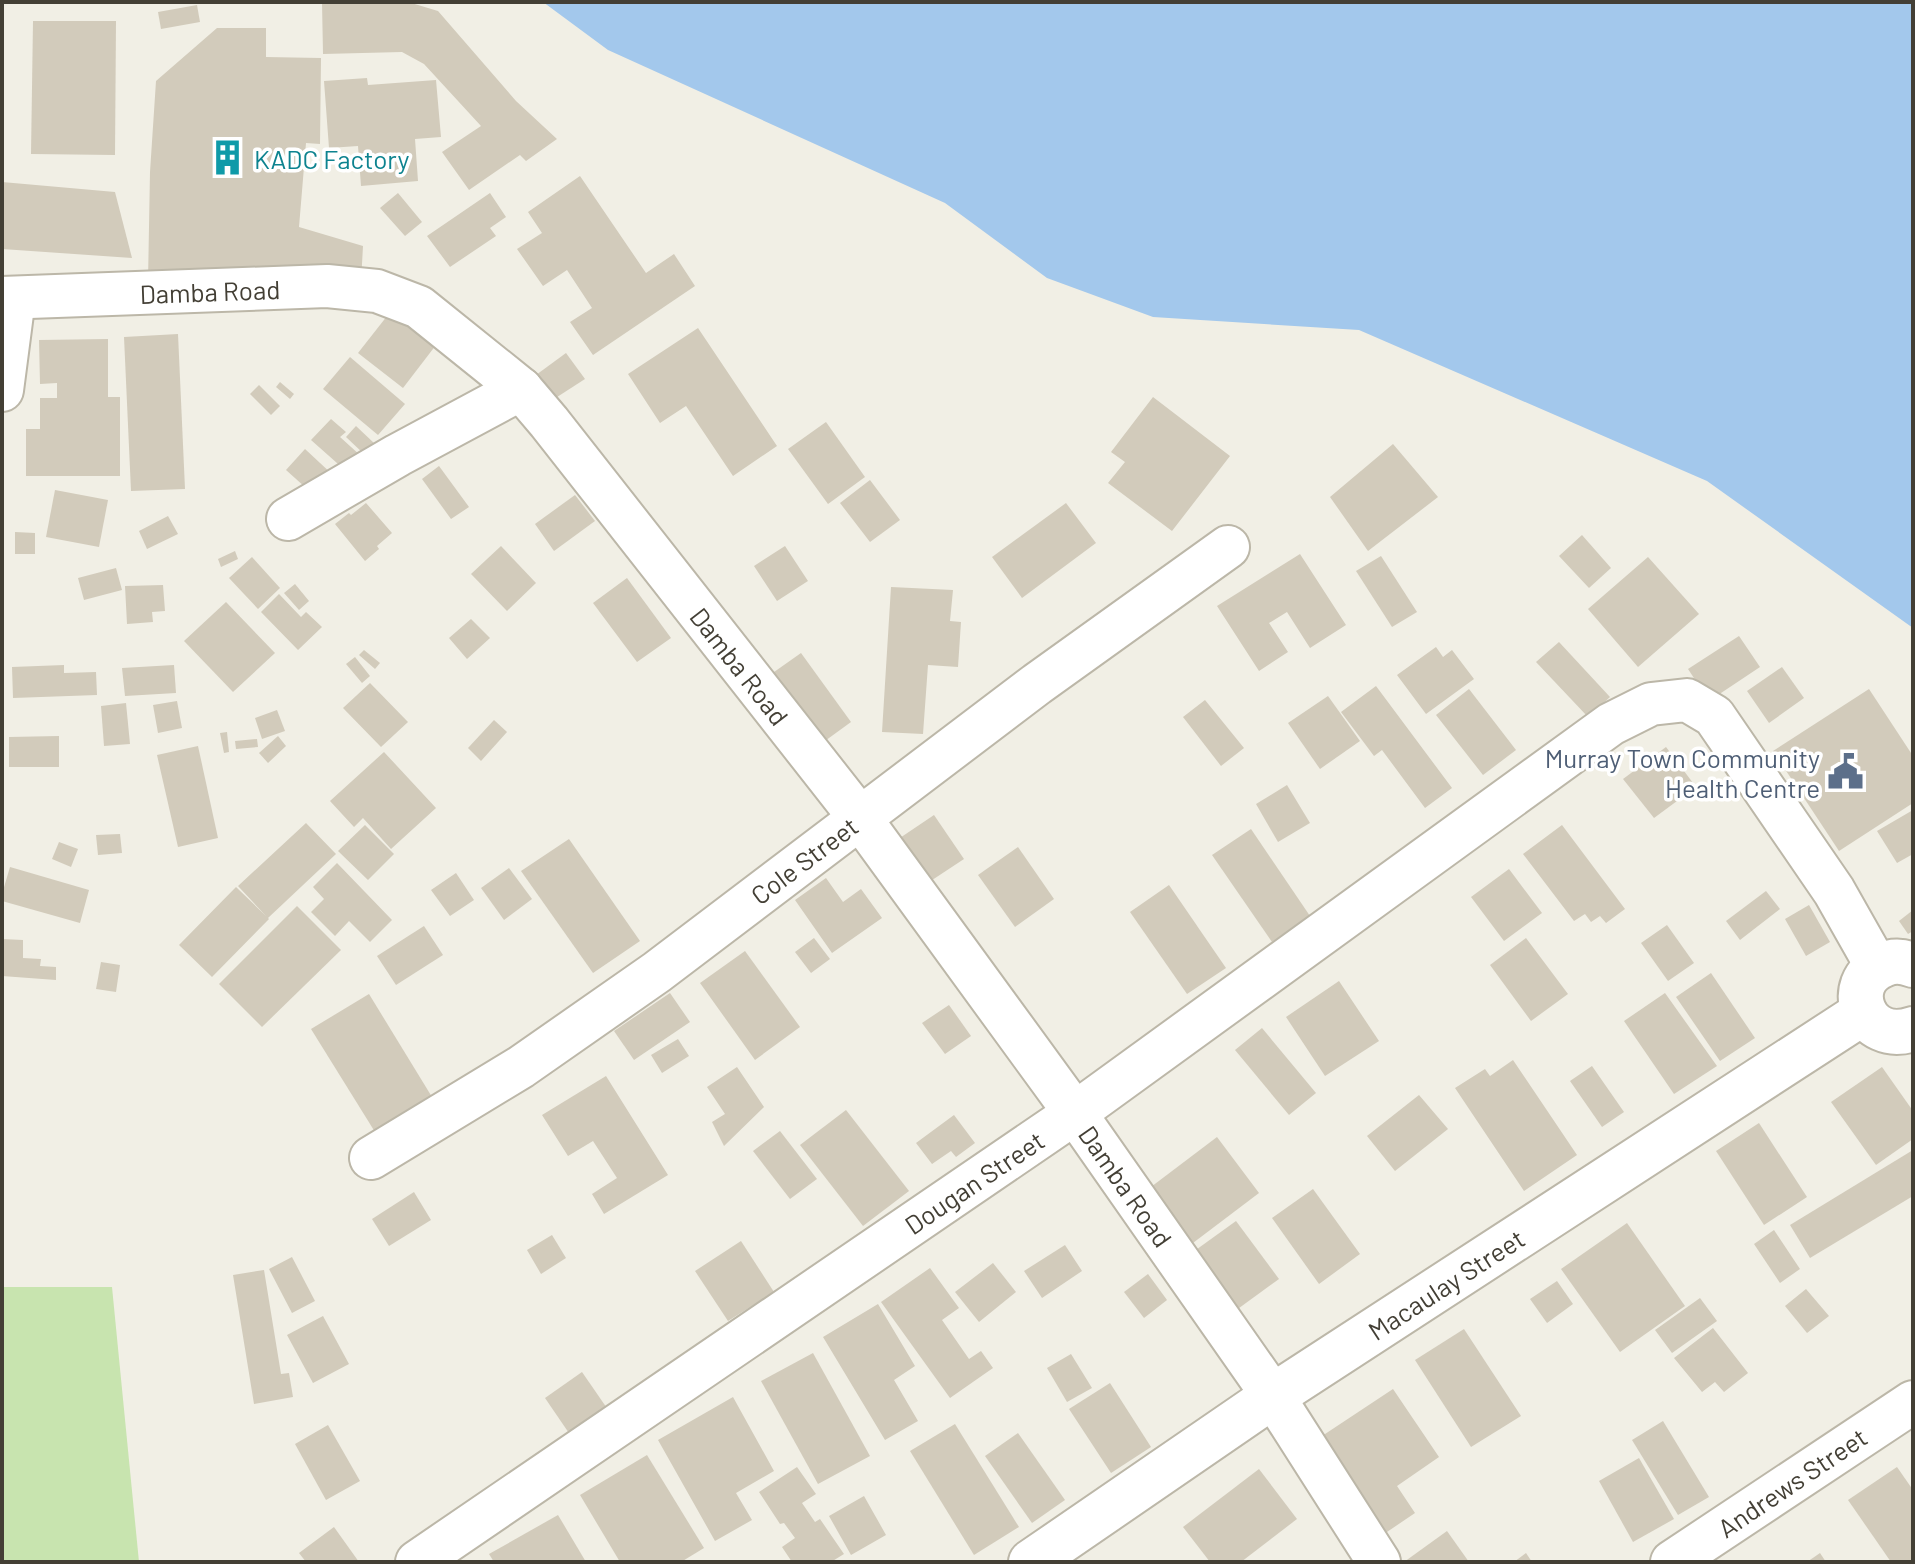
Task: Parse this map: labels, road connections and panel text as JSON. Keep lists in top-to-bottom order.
{
  "streets": {
    "street": [
      "Damba Road",
      "Cole Street",
      "Dougan Street",
      "Macaulay Street",
      "Andrews Street"
    ]
  },
  "crossings": [
    ["Damba Road", "Cole Street"],
    ["Damba Road", "Dougan Street"],
    ["Damba Road", "Macaulay Street"]
  ],
  "places": {
    "building": ["KADC Factory"],
    "public building": ["Murray Town Community Health Centre"]
  }
}
